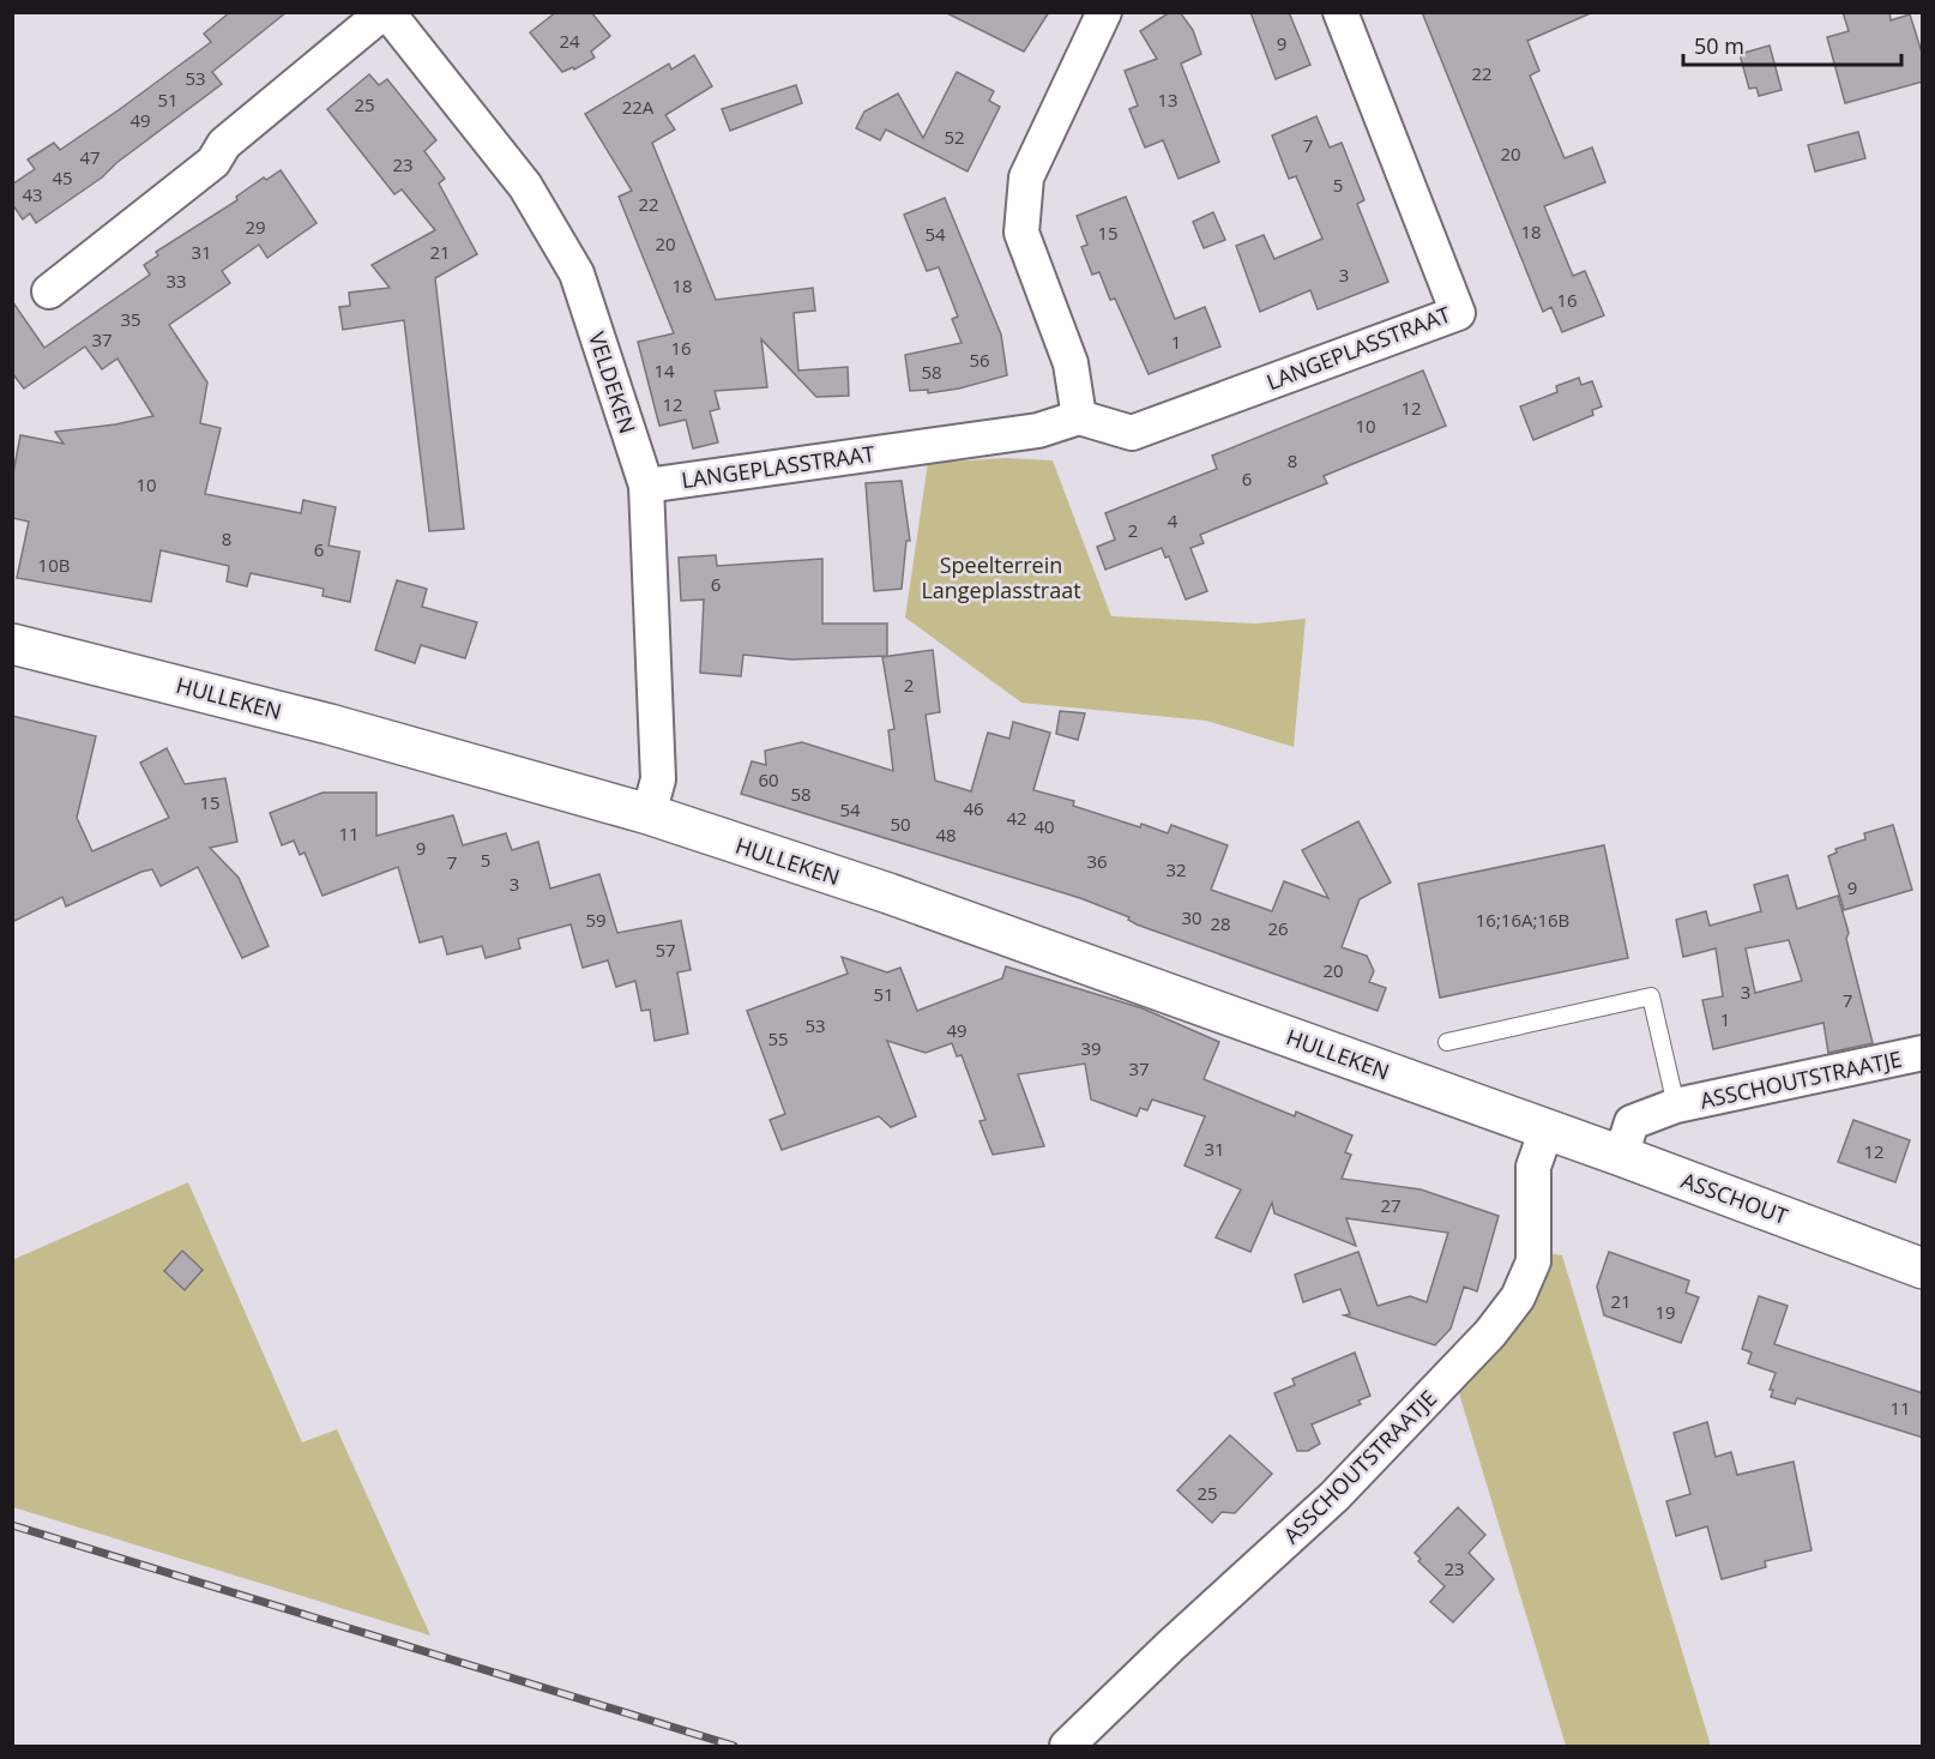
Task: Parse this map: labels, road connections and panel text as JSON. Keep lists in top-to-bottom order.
{
  "streets": {
    "main road": ["HULLEKEN", "ASSCHOUT"],
    "street": ["LANGEPLASSTRAAT", "VELDEKEN", "ASSCHOUTSTRAATJE"]
  },
  "crossings": [
    ["LANGEPLASSTRAAT", "VELDEKEN"],
    ["VELDEKEN", "HULLEKEN"],
    ["HULLEKEN", "ASSCHOUTSTRAATJE"],
    ["HULLEKEN", "ASSCHOUT"],
    ["ASSCHOUTSTRAATJE", "ASSCHOUT"]
  ],
  "parks": ["Speelterrein Langeplasstraat"],
  "house_numbers": [
    "24",
    "9",
    "22",
    "53",
    "51",
    "13",
    "25",
    "22A",
    "49",
    "52",
    "7",
    "20",
    "47",
    "23",
    "45",
    "5",
    "43",
    "22",
    "29",
    "18",
    "15",
    "54",
    "20",
    "31",
    "21",
    "3",
    "33",
    "18",
    "16",
    "35",
    "37",
    "1",
    "16",
    "56",
    "14",
    "58",
    "12",
    "12",
    "10",
    "8",
    "6",
    "10",
    "4",
    "2",
    "8",
    "6",
    "10B",
    "6",
    "2",
    "60",
    "58",
    "15",
    "46",
    "54",
    "42",
    "50",
    "40",
    "11",
    "48",
    "9",
    "5",
    "36",
    "7",
    "32",
    "3",
    "9",
    "30",
    "59",
    "16;16A;16B",
    "28",
    "26",
    "57",
    "20",
    "3",
    "51",
    "7",
    "1",
    "53",
    "49",
    "55",
    "39",
    "37",
    "31",
    "12",
    "27",
    "21",
    "19",
    "11",
    "25",
    "23"
  ],
  "scale_bar": "50 m"
}
